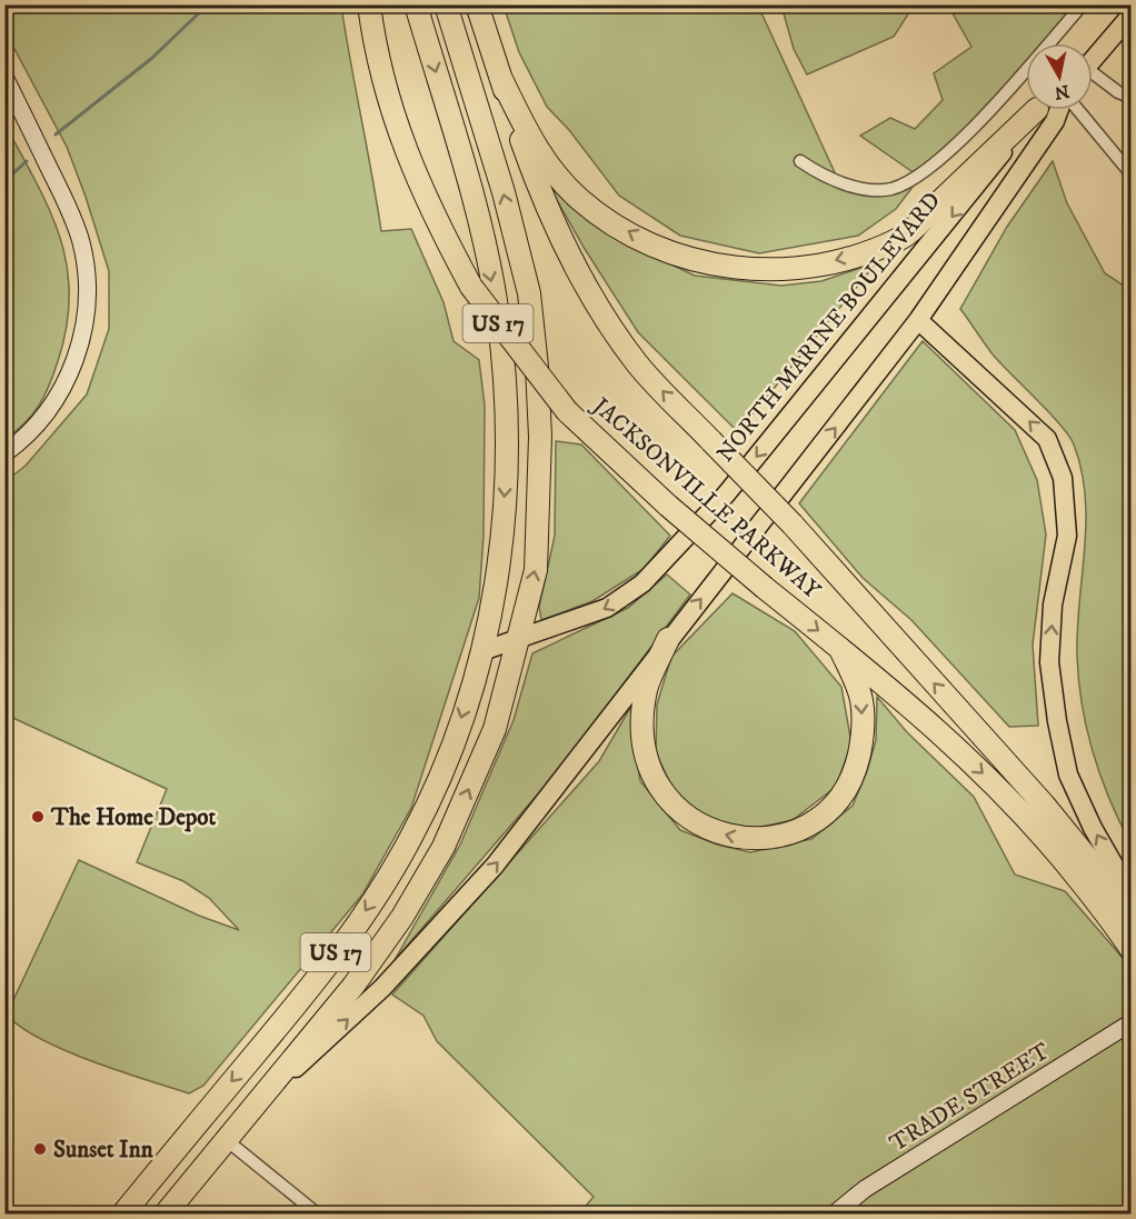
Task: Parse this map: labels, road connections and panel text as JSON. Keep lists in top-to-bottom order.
{
  "streets": {
    "highway": ["US 17", "JACKSONVILLE PARKWAY"],
    "main road": ["NORTH MARINE BOULEVARD"],
    "street": ["TRADE STREET"]
  },
  "crossings": [
    ["US 17", "NORTH MARINE BOULEVARD"]
  ],
  "places": ["The Home Depot", "Sunset Inn"],
  "north": "bottom"
}
